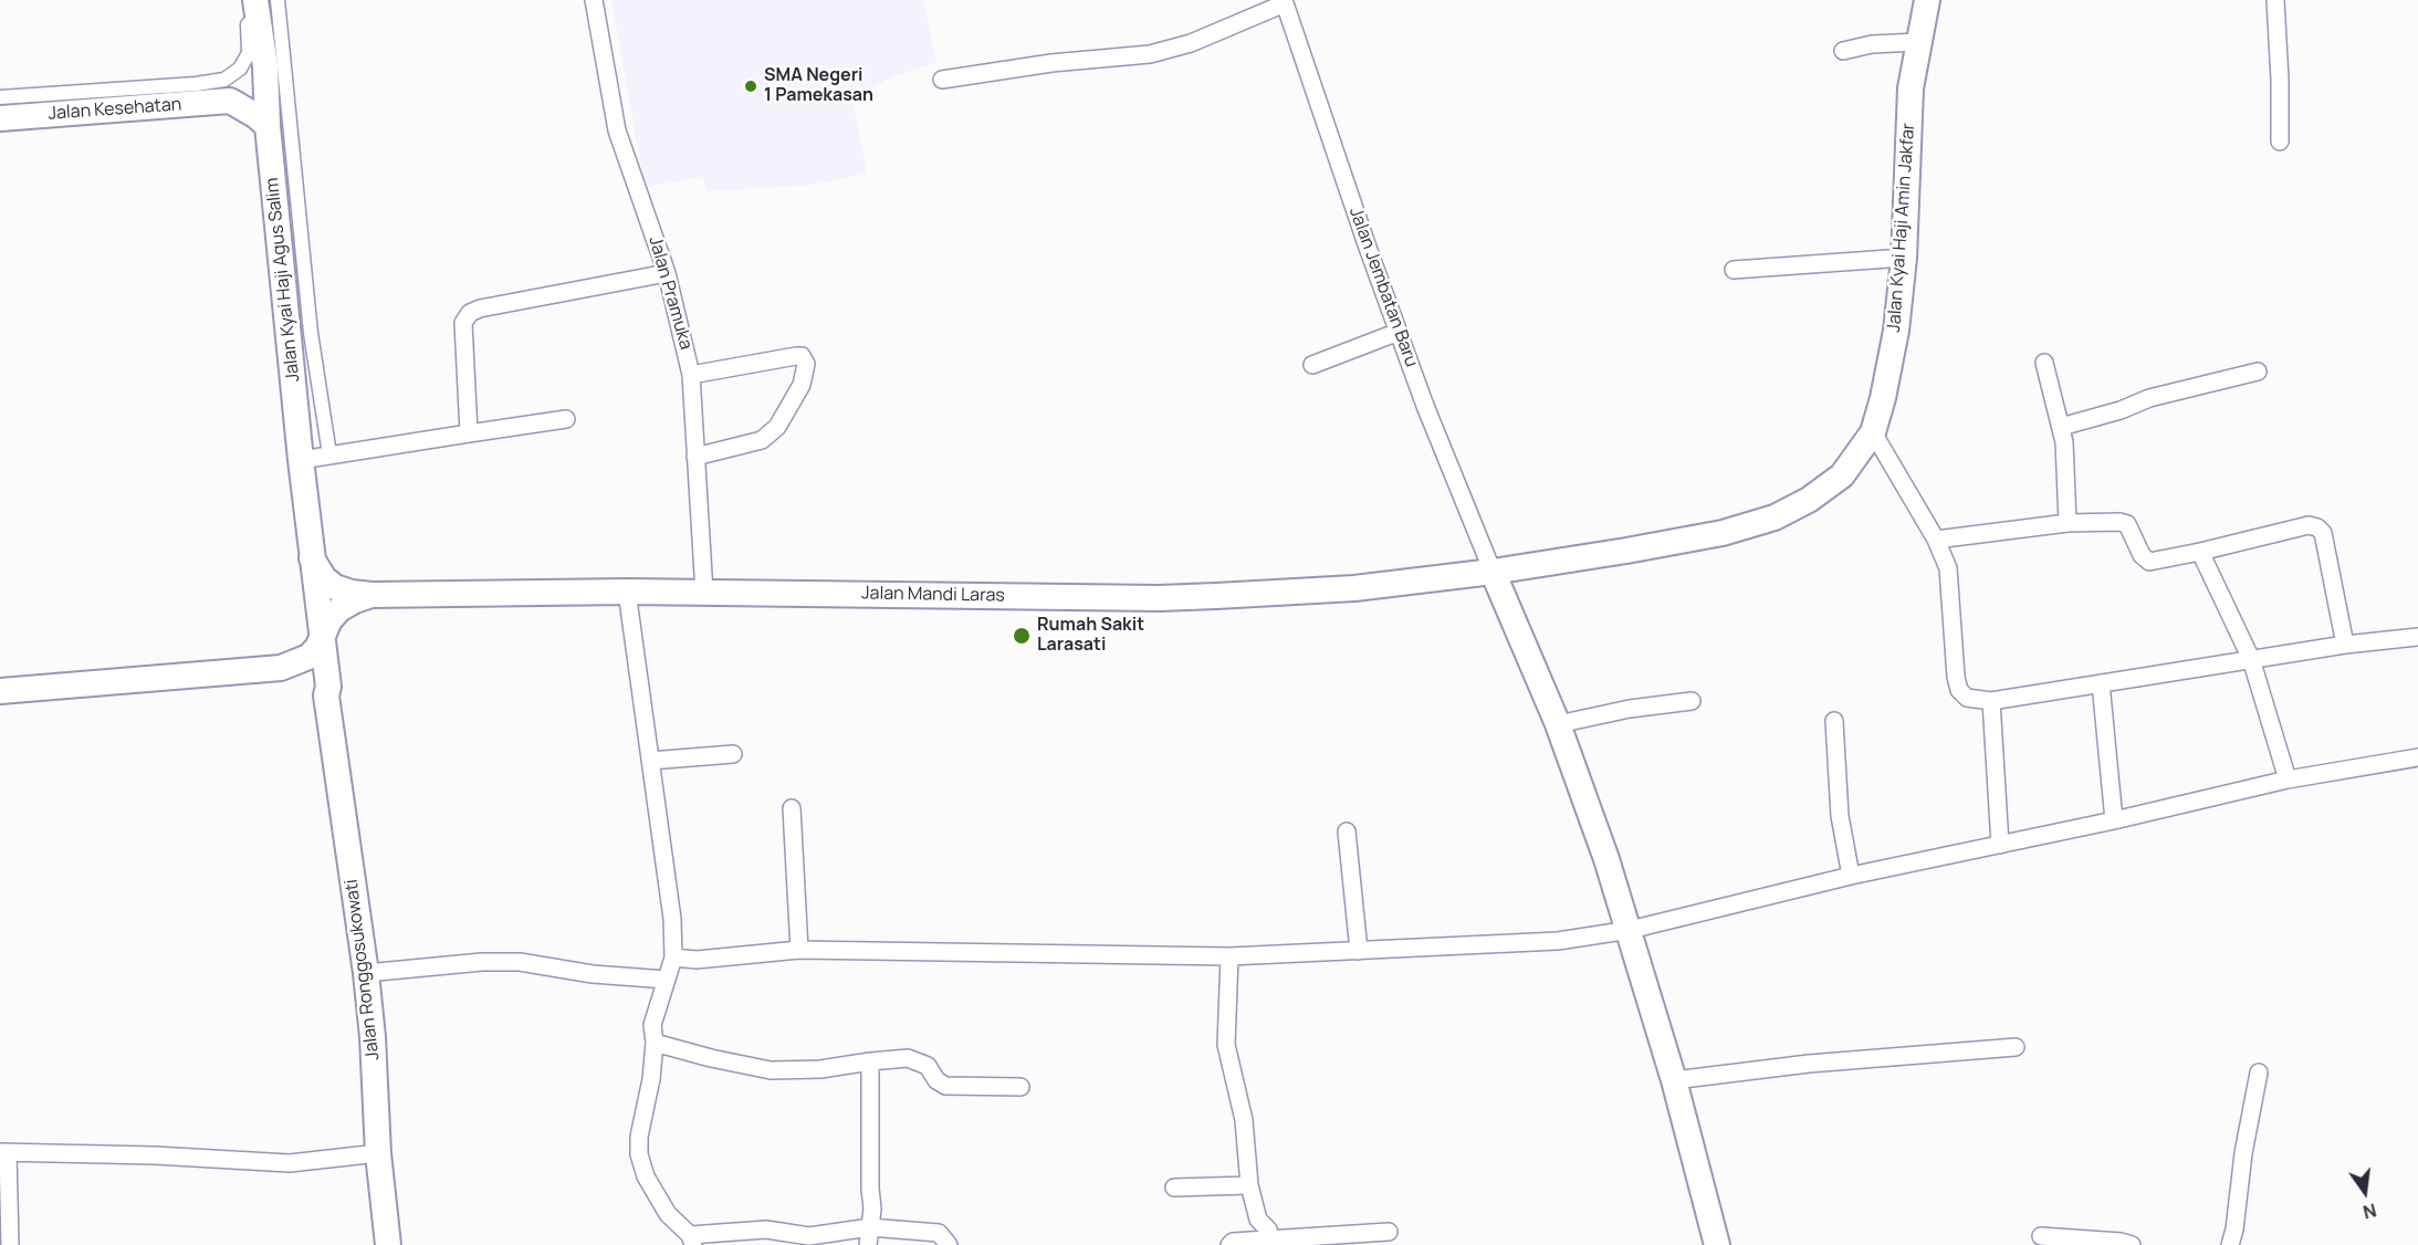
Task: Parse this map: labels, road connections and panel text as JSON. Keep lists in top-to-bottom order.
{
  "streets": {
    "main road": [
      "Jalan Kesehatan",
      "Jalan Kyai Haji Amin Jakfar",
      "Jalan Kyai Haji Agus Salim",
      "Jalan Mandi Laras",
      "Jalan Ronggosukowati"
    ],
    "street": ["Jalan Jembatan Baru", "Jalan Pramuka"]
  },
  "crossings": [
    ["Jalan Kyai Haji Amin Jakfar", "Jalan Jembatan Baru"],
    ["Jalan Kyai Haji Amin Jakfar", "Jalan Mandi Laras"],
    ["Jalan Kyai Haji Agus Salim", "Jalan Ronggosukowati"],
    ["Jalan Jembatan Baru", "Jalan Mandi Laras"],
    ["Jalan Pramuka", "Jalan Mandi Laras"]
  ],
  "places": ["SMA Negeri 1 Pamekasan", "Rumah Sakit Larasati"],
  "north": "bottom"
}
